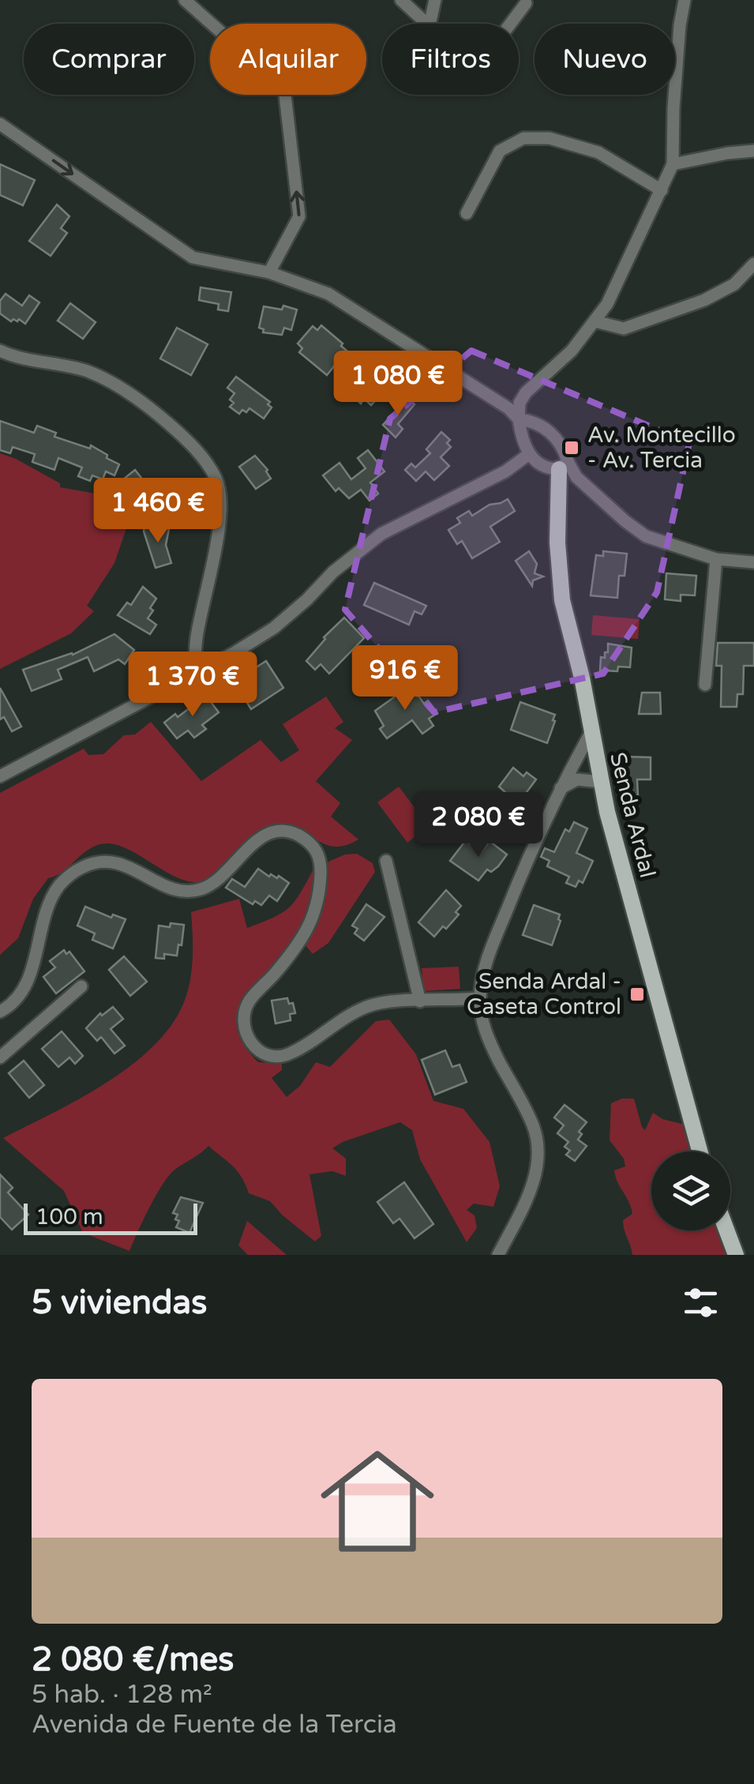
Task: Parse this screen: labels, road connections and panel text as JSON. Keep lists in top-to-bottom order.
{
  "streets": {
    "main road": ["Senda Ardal"]
  },
  "places": {
    "transit": ["Av. Montecillo - Av. Tercia", "Senda Ardal - Caseta Control"]
  },
  "scale_bar": "100 m",
  "page": {
    "chip": [
      "Comprar",
      "Alquilar",
      "Filtros",
      "Nuevo"
    ],
    "price": [
      "1 080 €",
      "1 460 €",
      "916 €",
      "1 370 €",
      "2 080 €"
    ],
    "scale": "100 m",
    "heading": "5 viviendas",
    "list": [
      {
        "name": "2 080 €/mes",
        "note": "5 hab. · 128 m² · Avenida de Fuente de la Tercia"
      }
    ]
  }
}
